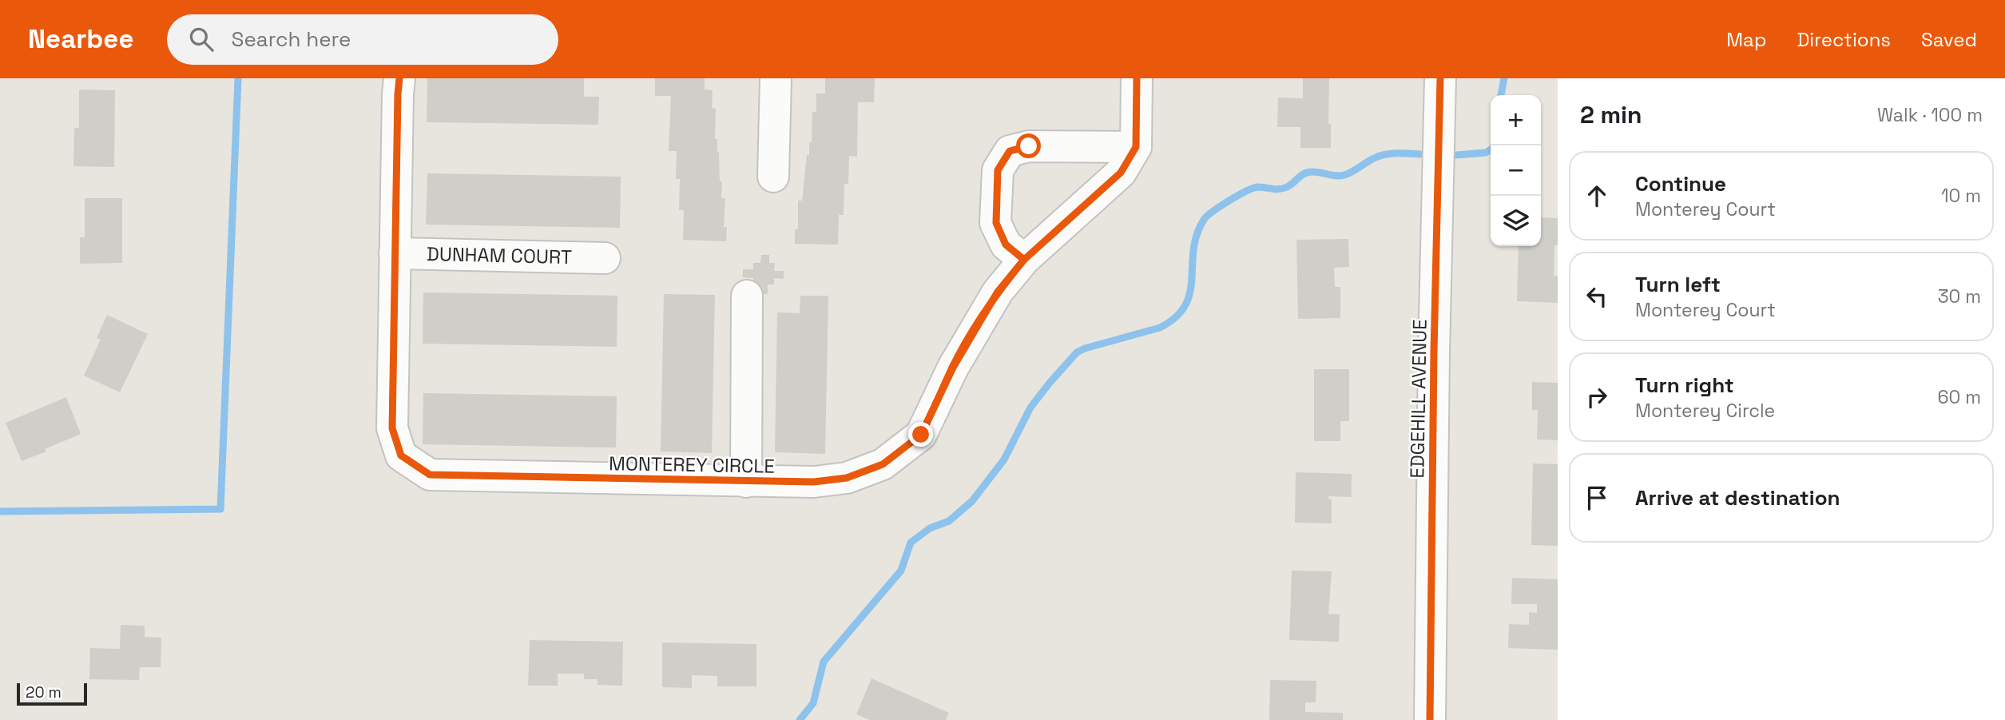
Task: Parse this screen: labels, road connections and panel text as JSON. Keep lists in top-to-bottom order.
{
  "streets": {
    "street": ["DUNHAM COURT", "EDGEHILL AVENUE", "MONTEREY CIRCLE"]
  },
  "crossings": [
    ["DUNHAM COURT", "MONTEREY CIRCLE"]
  ],
  "scale_bar": "20 m",
  "page": {
    "header": "Nearbee",
    "search": "Search here",
    "nav": ["Map", "Directions", "Saved"],
    "heading": ["2 min", "Walk · 100 m"],
    "map_buttons": ["+", "−"],
    "list": [
      ["Continue", "Monterey Court", "10 m"],
      ["Turn left", "Monterey Court", "30 m"],
      ["Turn right", "Monterey Circle", "60 m"],
      "Arrive at destination"
    ],
    "scale": "20 m"
  }
}
